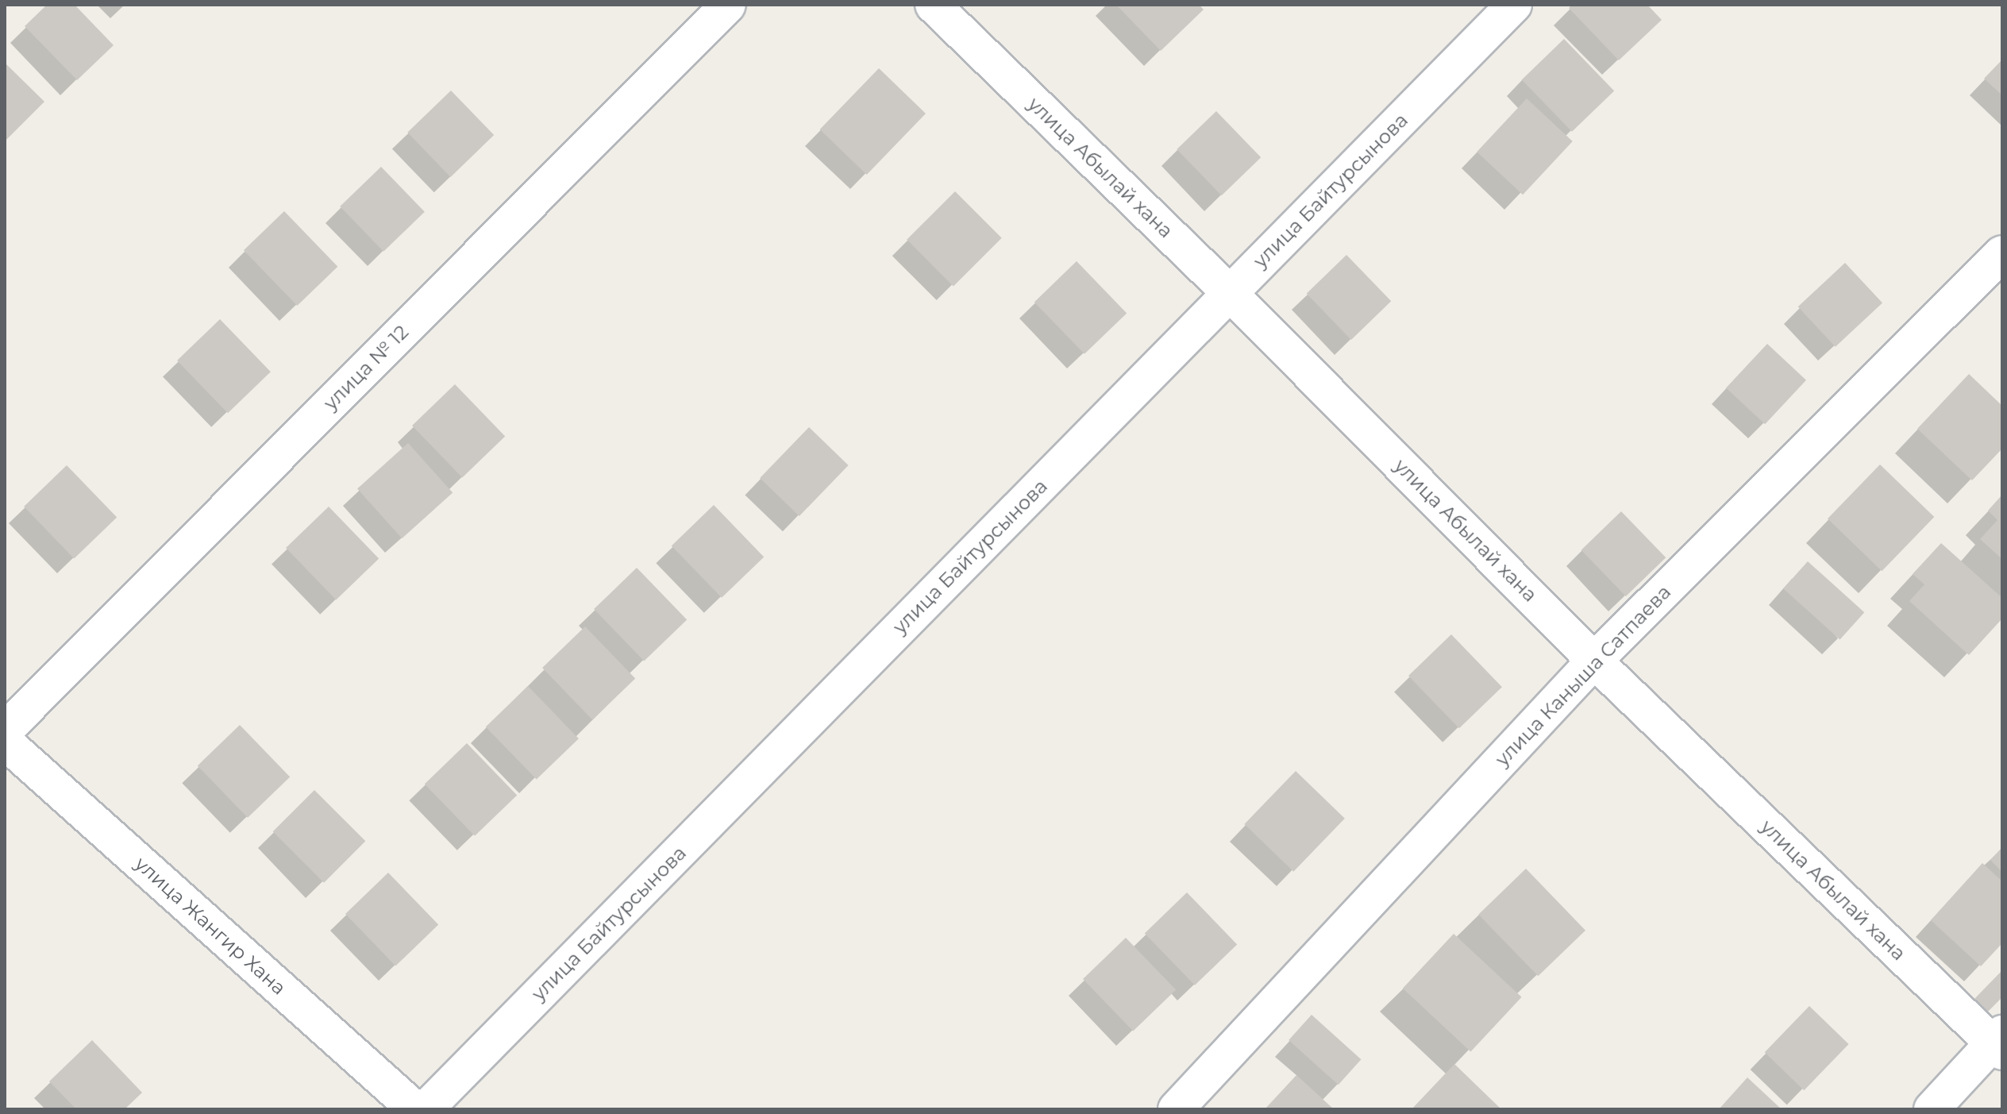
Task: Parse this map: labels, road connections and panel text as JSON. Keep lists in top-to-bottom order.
{
  "streets": {
    "street": [
      "улица Абылай хана",
      "улица Байтурсынова",
      "улица № 12",
      "улица Каныша Сатпаева",
      "улица Жангир Хана"
    ]
  },
  "crossings": [
    ["улица Абылай хана", "улица Байтурсынова"],
    ["улица Абылай хана", "улица Каныша Сатпаева"]
  ]
}
